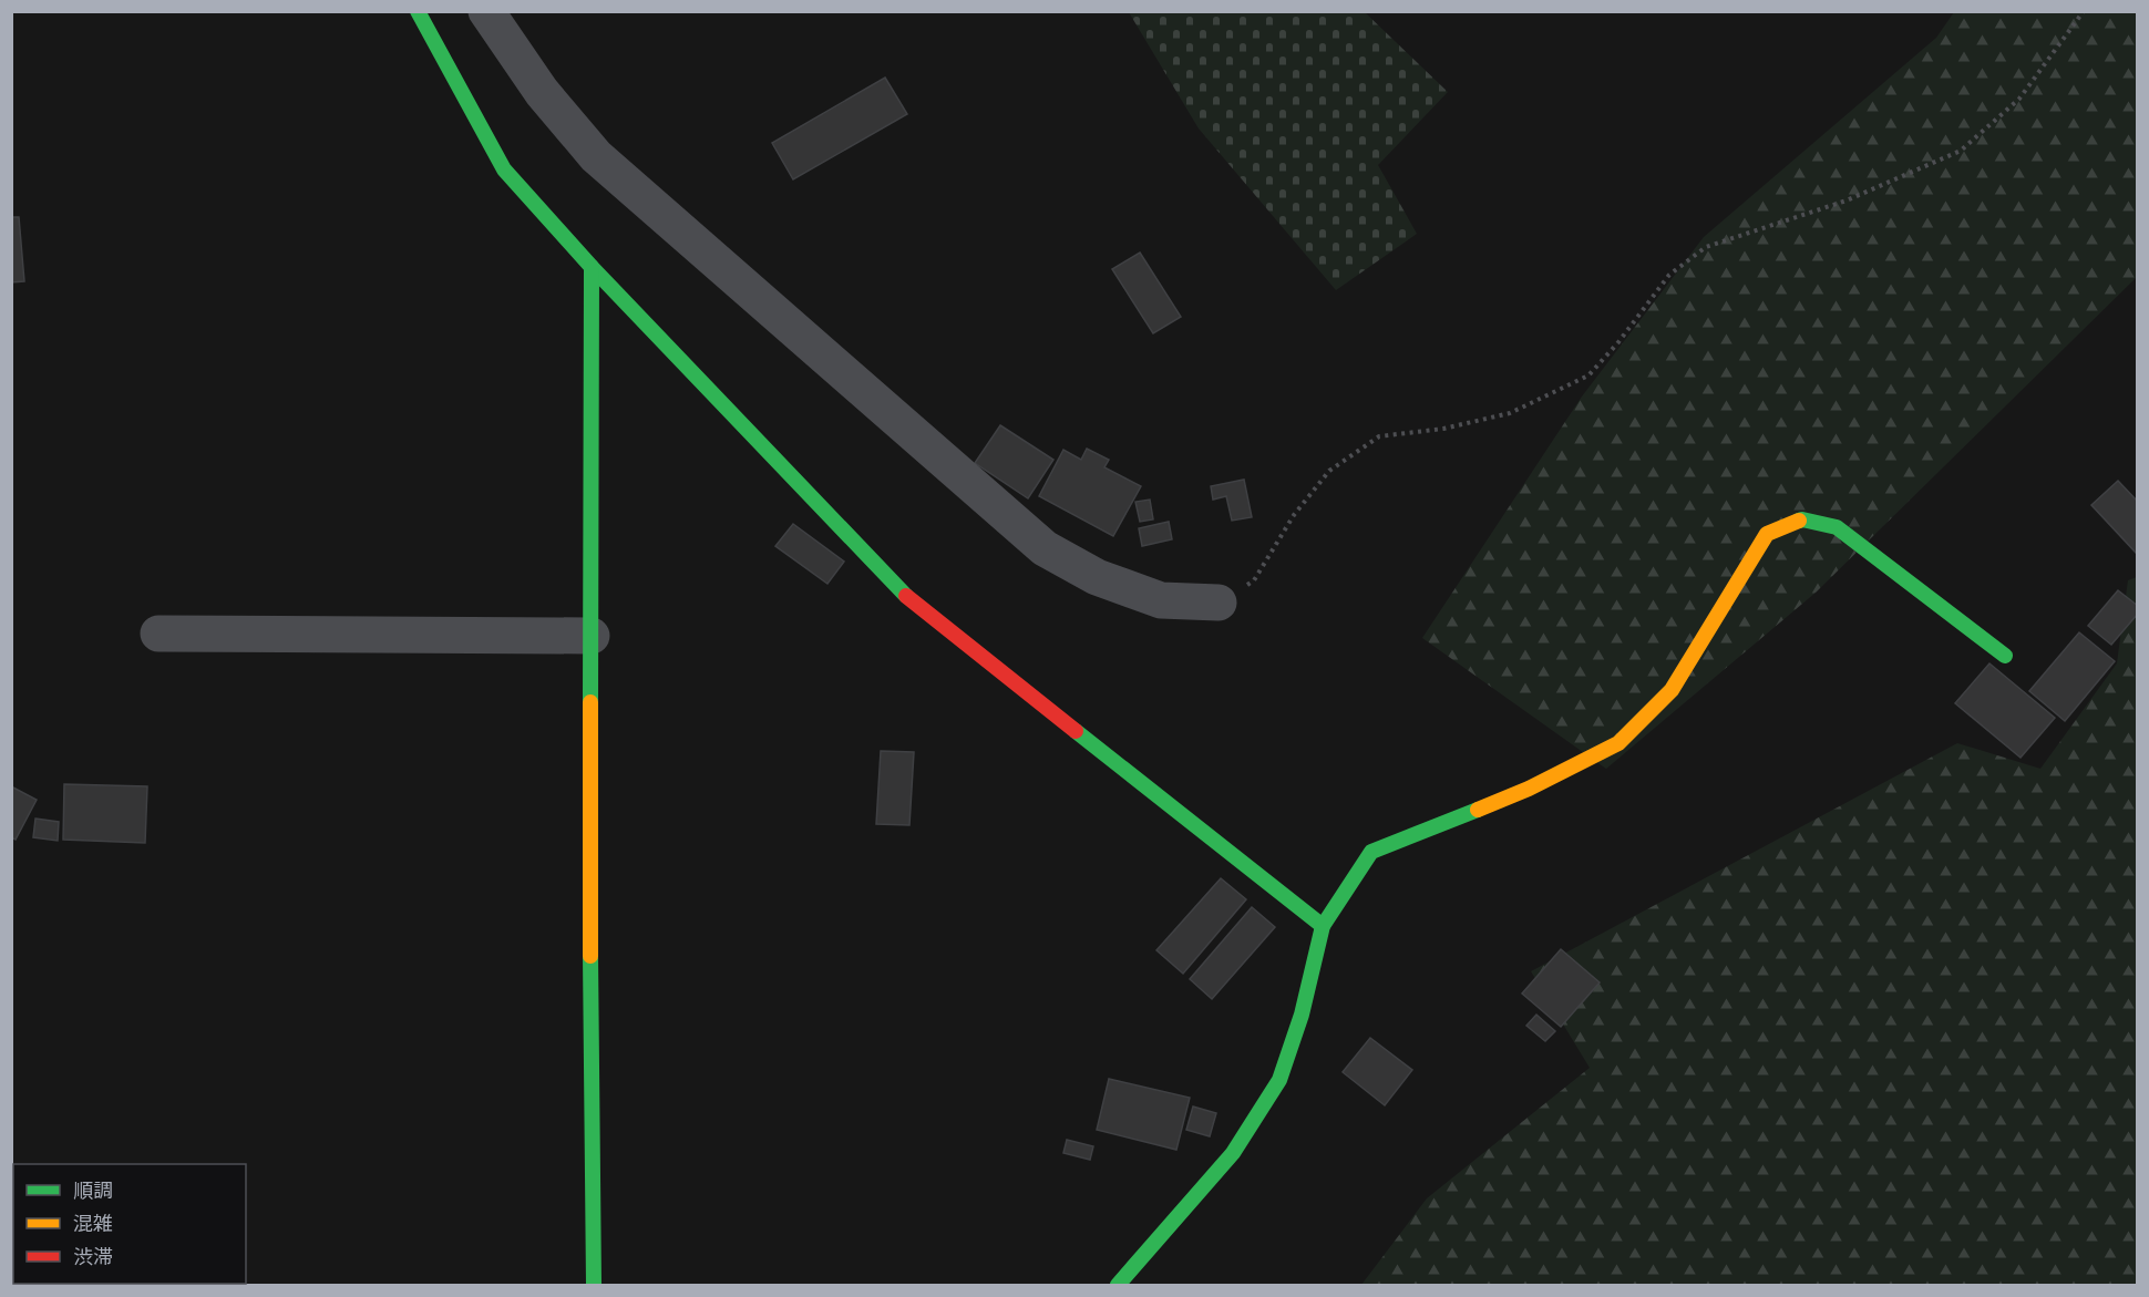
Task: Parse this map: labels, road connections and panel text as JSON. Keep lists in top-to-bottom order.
{
  "legend": ["順調", "混雑", "渋滞"]
}
